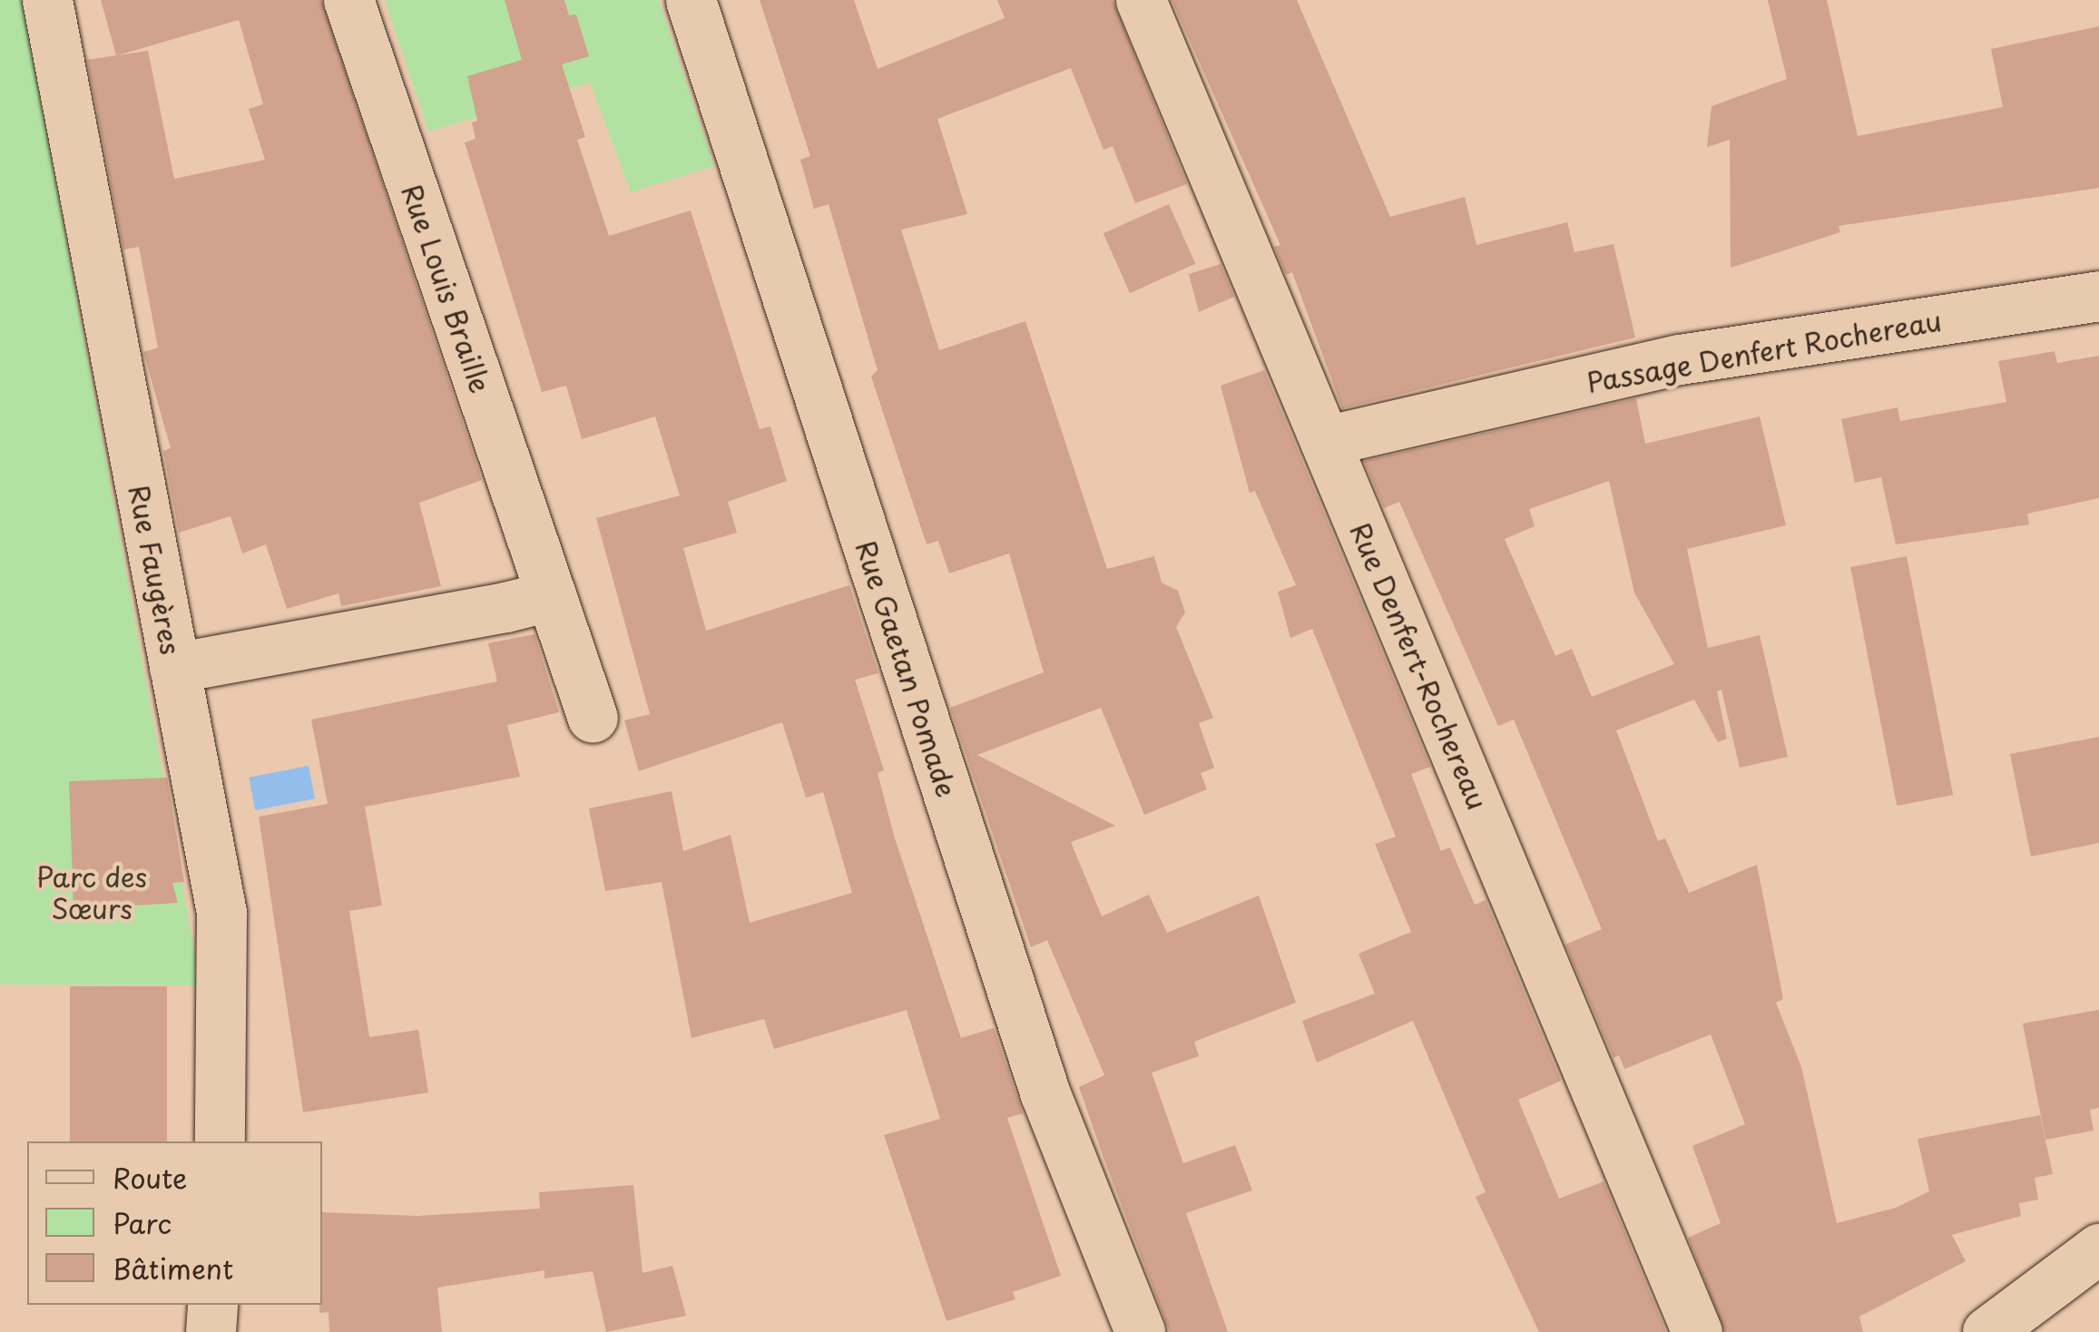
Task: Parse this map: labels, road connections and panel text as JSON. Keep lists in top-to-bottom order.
{
  "streets": {
    "street": [
      "Rue Louis Braille",
      "Passage Denfert Rochereau",
      "Rue Faugères",
      "Rue Denfert-Rochereau",
      "Rue Gaetan Pomade"
    ]
  },
  "crossings": [
    ["Passage Denfert Rochereau", "Rue Denfert-Rochereau"]
  ],
  "parks": ["Parc des Sœurs"],
  "legend": ["Route", "Parc", "Bâtiment"]
}
